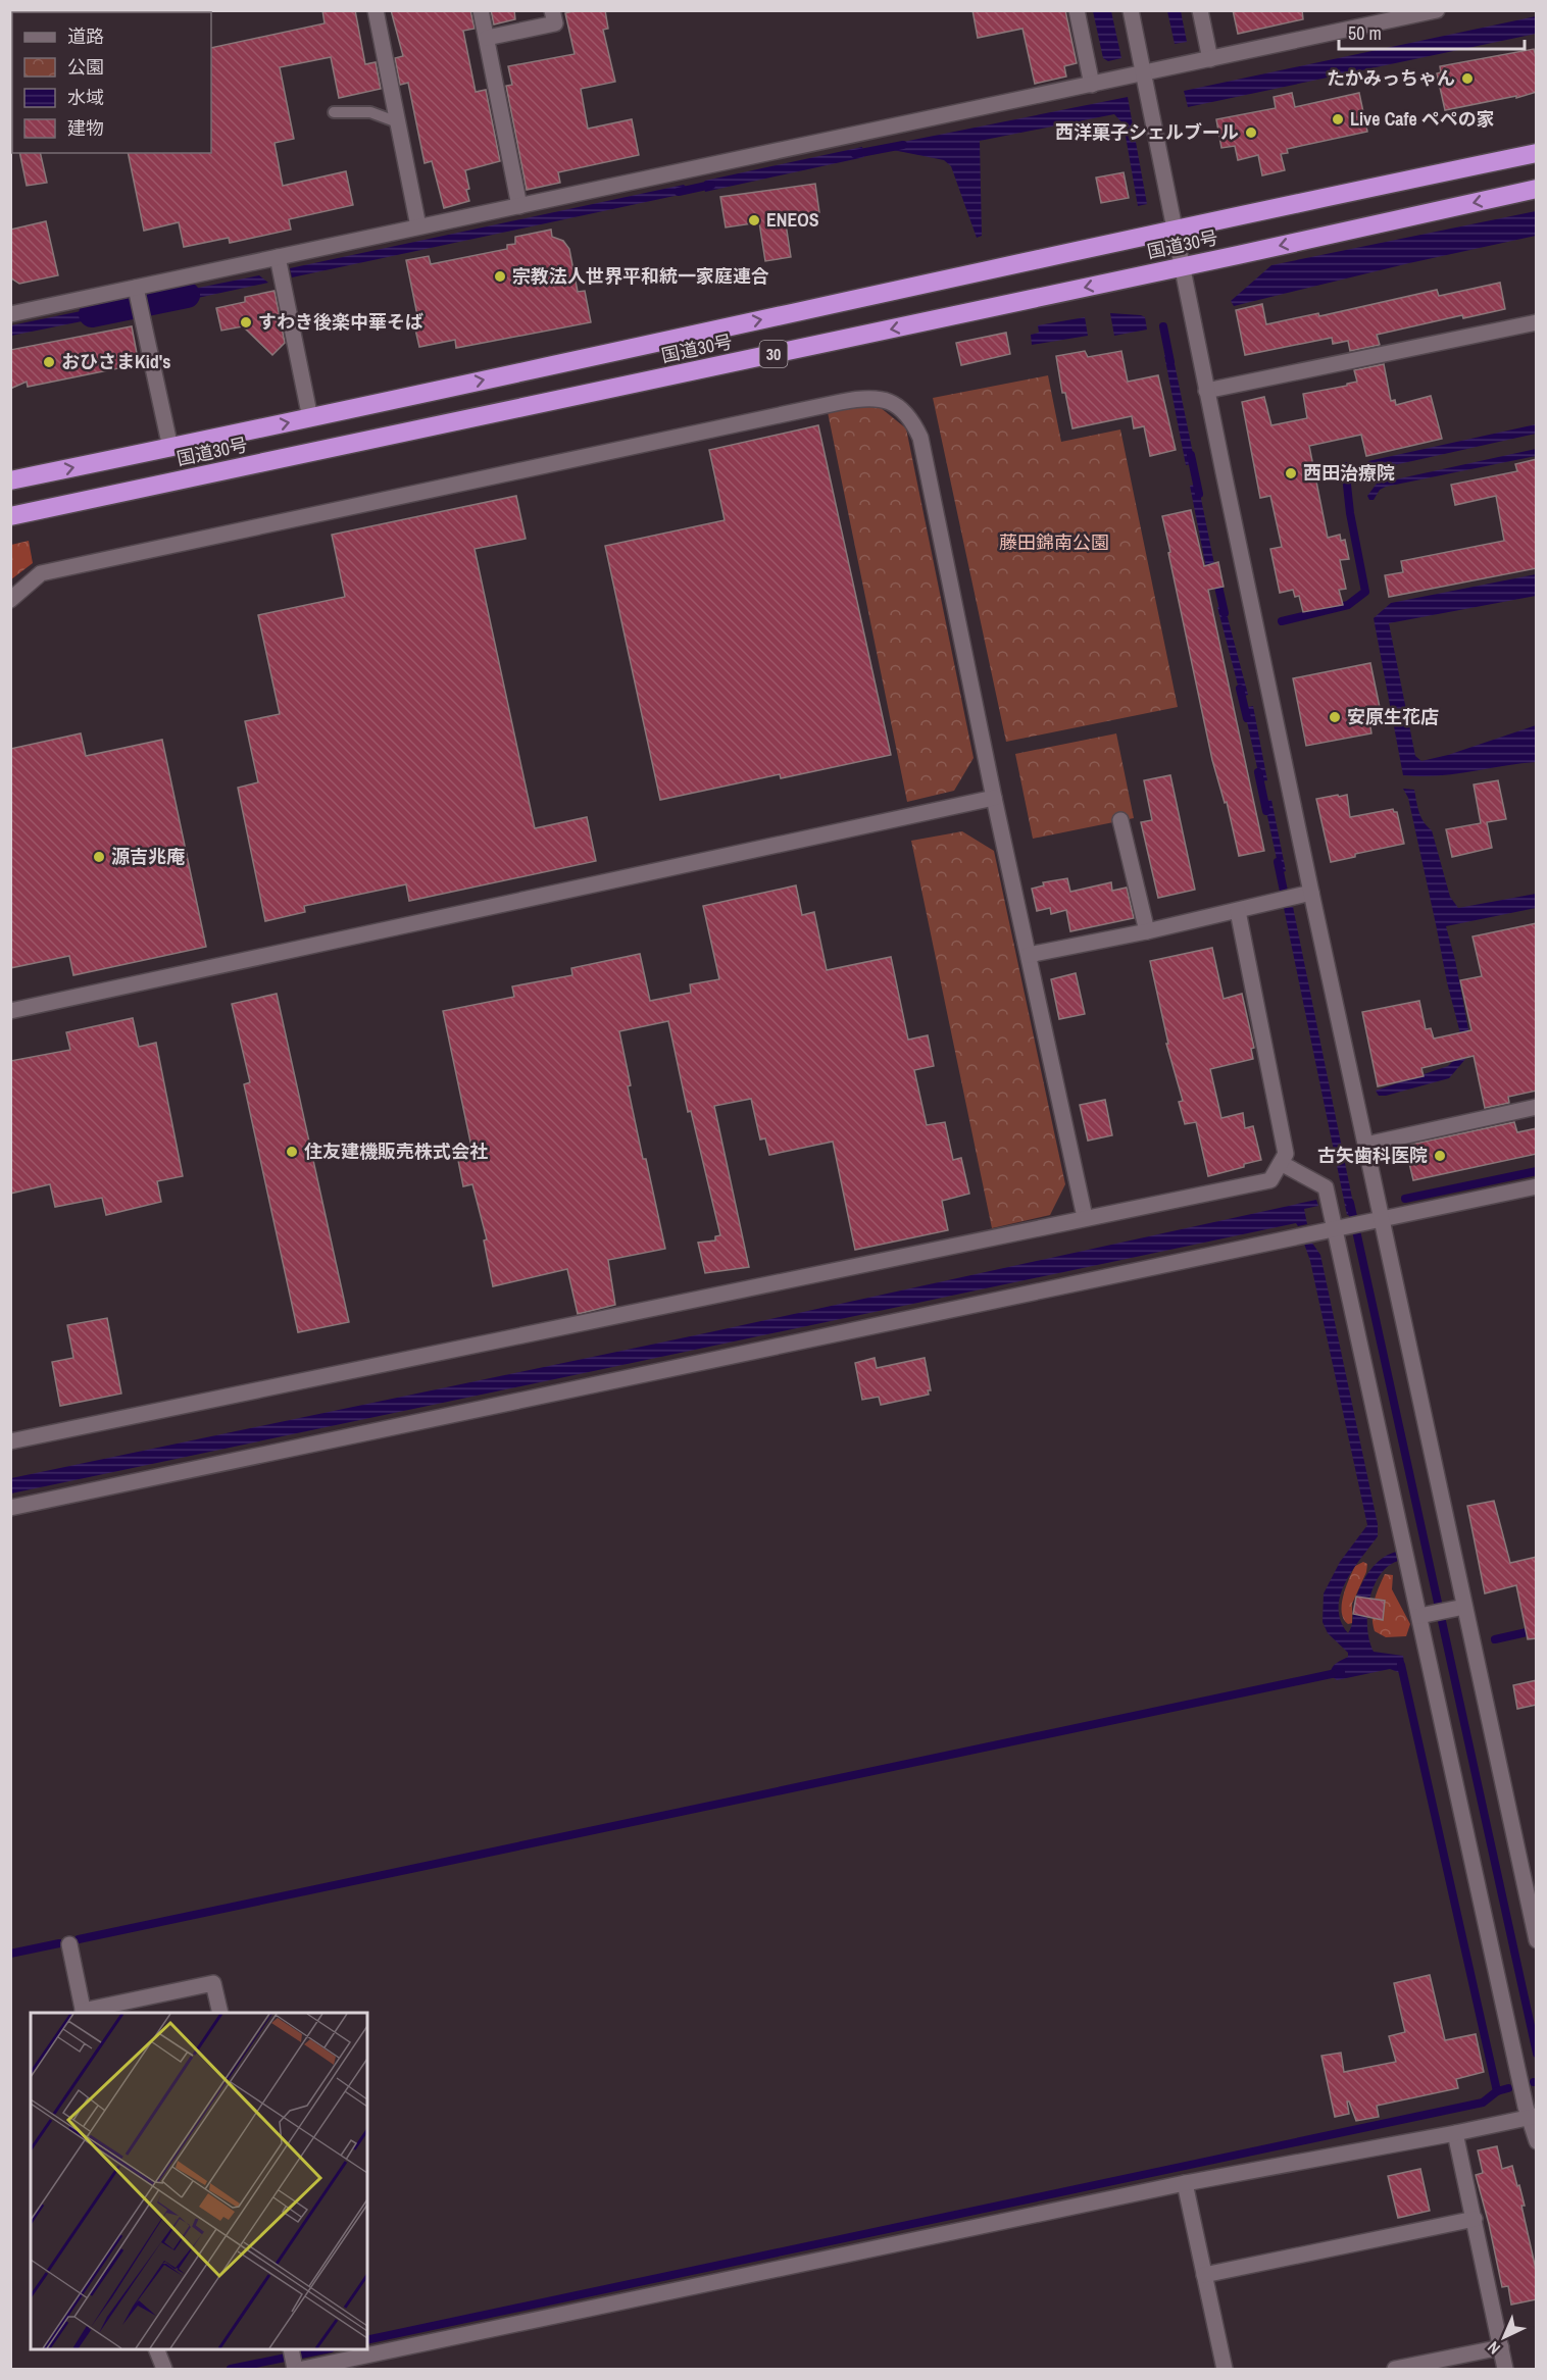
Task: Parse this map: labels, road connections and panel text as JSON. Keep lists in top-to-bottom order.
{
  "streets": {
    "highway": ["国道30号", "30"]
  },
  "parks": ["藤田錦南公園"],
  "places": [
    "たかみっちゃん",
    "Live Cafe ペペの家",
    "西洋菓子シェルブール",
    "ENEOS",
    "宗教法人世界平和統一家庭連合",
    "すわき後楽中華そば",
    "おひさまKid's",
    "西田治療院",
    "安原生花店",
    "源吉兆庵",
    "住友建機販売株式会社",
    "古矢歯科医院"
  ],
  "legend": [
    "道路",
    "公園",
    "水域",
    "建物"
  ],
  "scale_bar": "50 m",
  "north": "bottom left"
}
